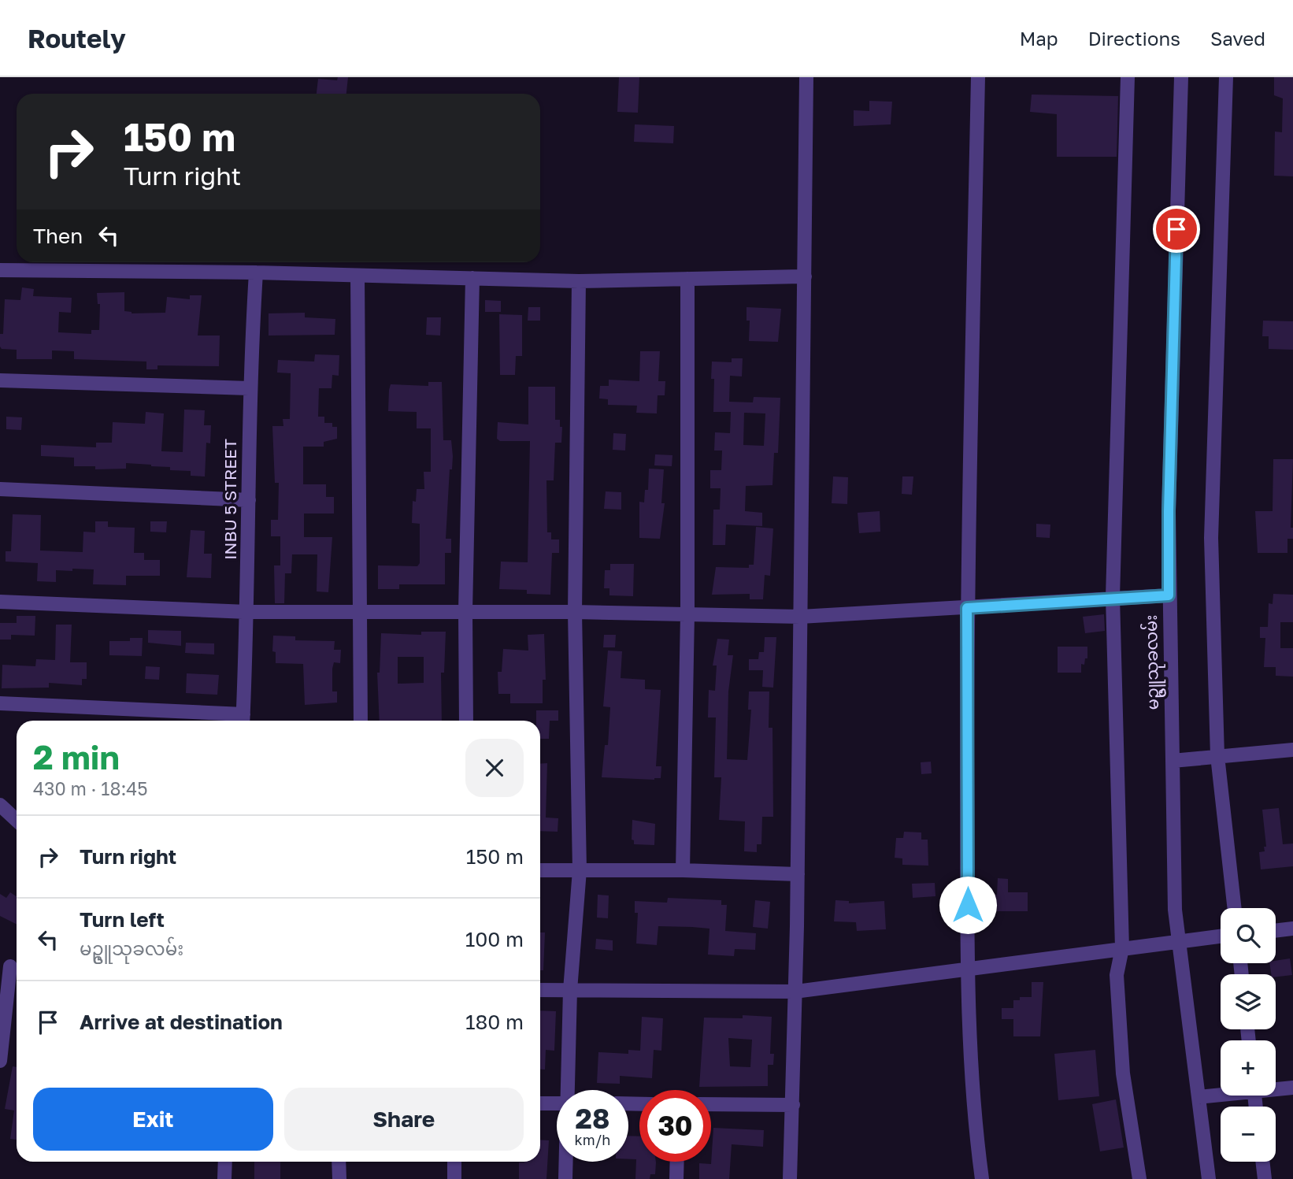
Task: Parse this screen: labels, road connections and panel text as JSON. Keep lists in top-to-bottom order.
{
  "streets": {
    "street": ["INBU 5 STREET", "မဥ္ဇူသုခလမ်း"]
  },
  "page": {
    "header": "Routely",
    "nav": ["Map", "Directions", "Saved"],
    "turn": ["150 m", "Turn right"],
    "then": "Then",
    "heading": ["2 min", "430 m · 18:45"],
    "list": [
      {
        "name": "Turn right",
        "value": "150 m"
      },
      {
        "name": "Turn left",
        "note": "မဥ္ဇူသုခလမ်း",
        "value": "100 m"
      },
      {
        "name": "Arrive at destination",
        "value": "180 m"
      }
    ],
    "map_buttons": ["+", "−"],
    "buttons": ["Exit", "Share"],
    "speed": "28 km/h",
    "limit": "30"
  }
}
